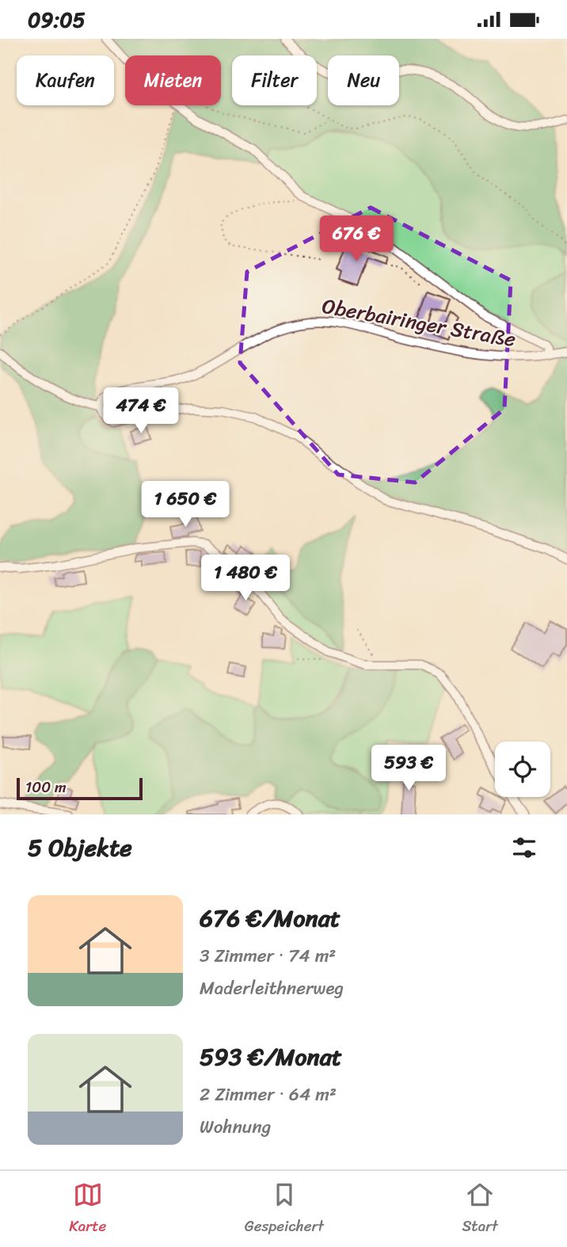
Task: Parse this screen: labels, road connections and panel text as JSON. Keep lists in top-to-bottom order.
{
  "streets": {
    "street": ["Oberbairinger Straße"]
  },
  "scale_bar": "100 m",
  "page": {
    "status": "09:05",
    "chip": [
      "Kaufen",
      "Mieten",
      "Filter",
      "Neu"
    ],
    "price": [
      "676 €",
      "474 €",
      "1 650 €",
      "1 480 €",
      "593 €"
    ],
    "scale": "100 m",
    "heading": "5 Objekte",
    "list": [
      {
        "name": "676 €/Monat",
        "note": "3 Zimmer · 74 m² · Maderleithnerweg"
      },
      {
        "name": "593 €/Monat",
        "note": "2 Zimmer · 64 m² · Wohnung"
      }
    ],
    "tabs": ["Karte", "Gespeichert", "Start"]
  }
}
